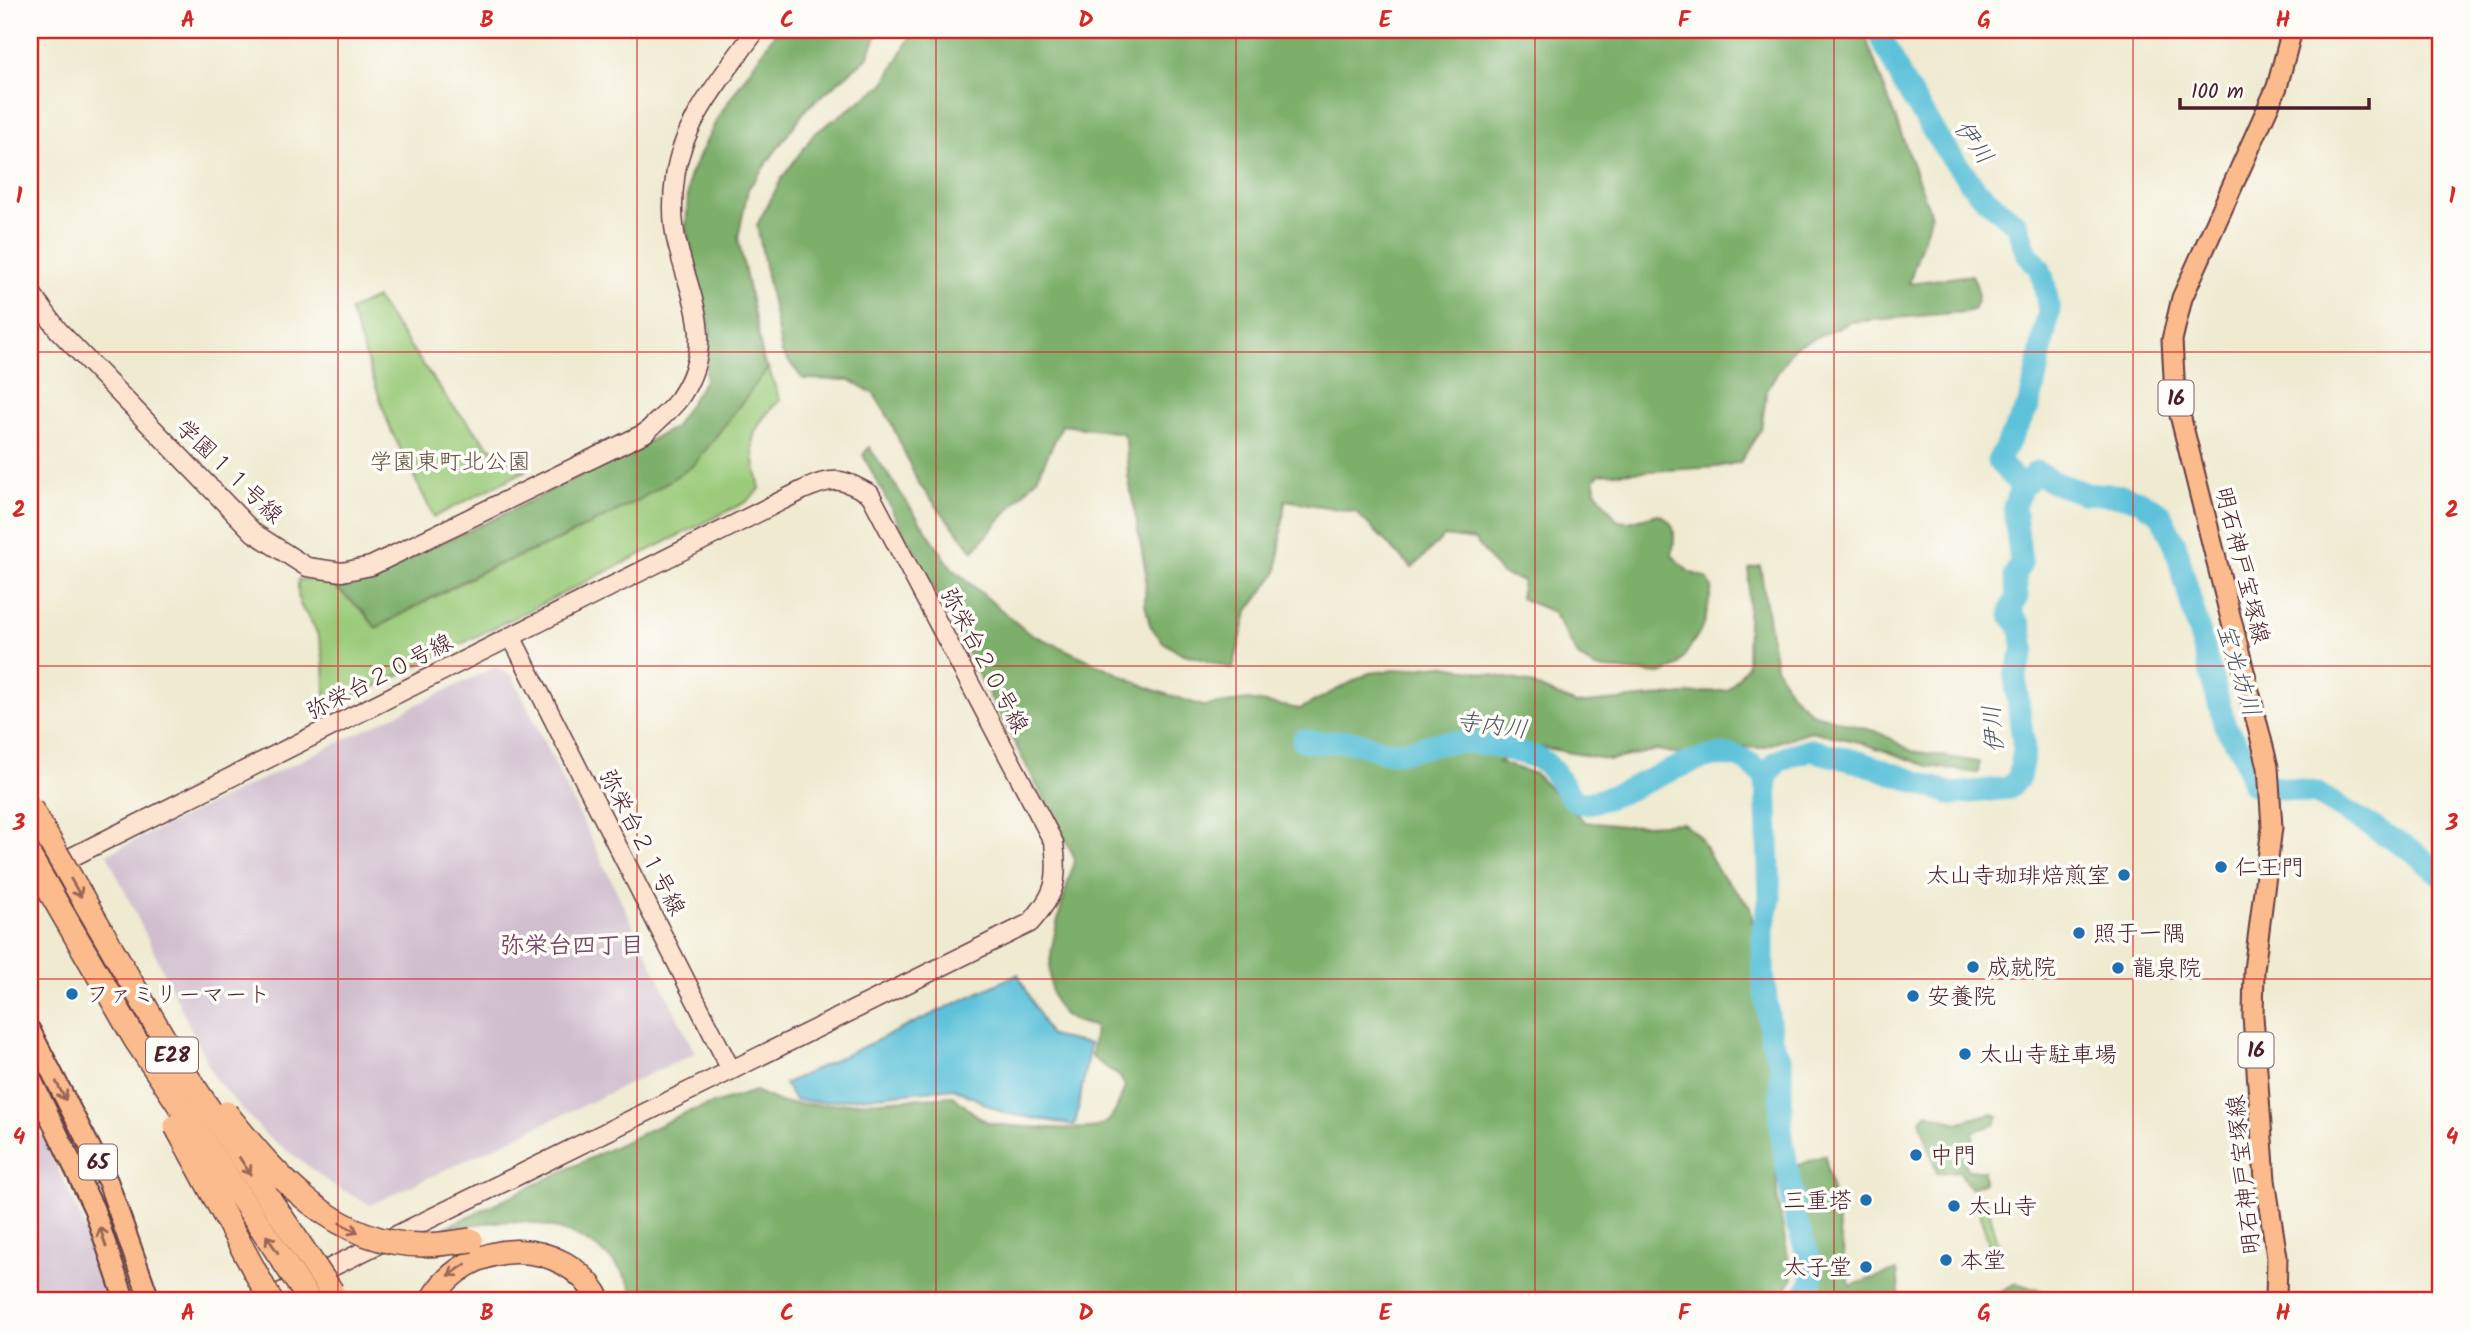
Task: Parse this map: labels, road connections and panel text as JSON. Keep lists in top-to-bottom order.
{
  "streets": {
    "highway": ["E28"],
    "main road": ["16", "明石神戸宝塚線", "65"],
    "street": ["学園１１号線", "弥栄台２０号線", "弥栄台２１号線"]
  },
  "crossings": [
    ["弥栄台２０号線", "弥栄台２１号線"]
  ],
  "districts": ["弥栄台四丁目"],
  "water": ["伊川", "宝光坊川", "寺内川"],
  "parks": ["学園東町北公園"],
  "places": [
    "仁王門",
    "太山寺珈琲焙煎室",
    "照于一隅",
    "成就院",
    "龍泉院",
    "ファミリーマート",
    "安養院",
    "太山寺駐車場",
    "中門",
    "三重塔",
    "太山寺",
    "本堂",
    "太子堂"
  ],
  "scale_bar": "100 m",
  "grid": {
    "columns": [
      "A",
      "B",
      "C",
      "D",
      "E",
      "F",
      "G",
      "H"
    ],
    "rows": [
      "1",
      "2",
      "3",
      "4"
    ]
  }
}
